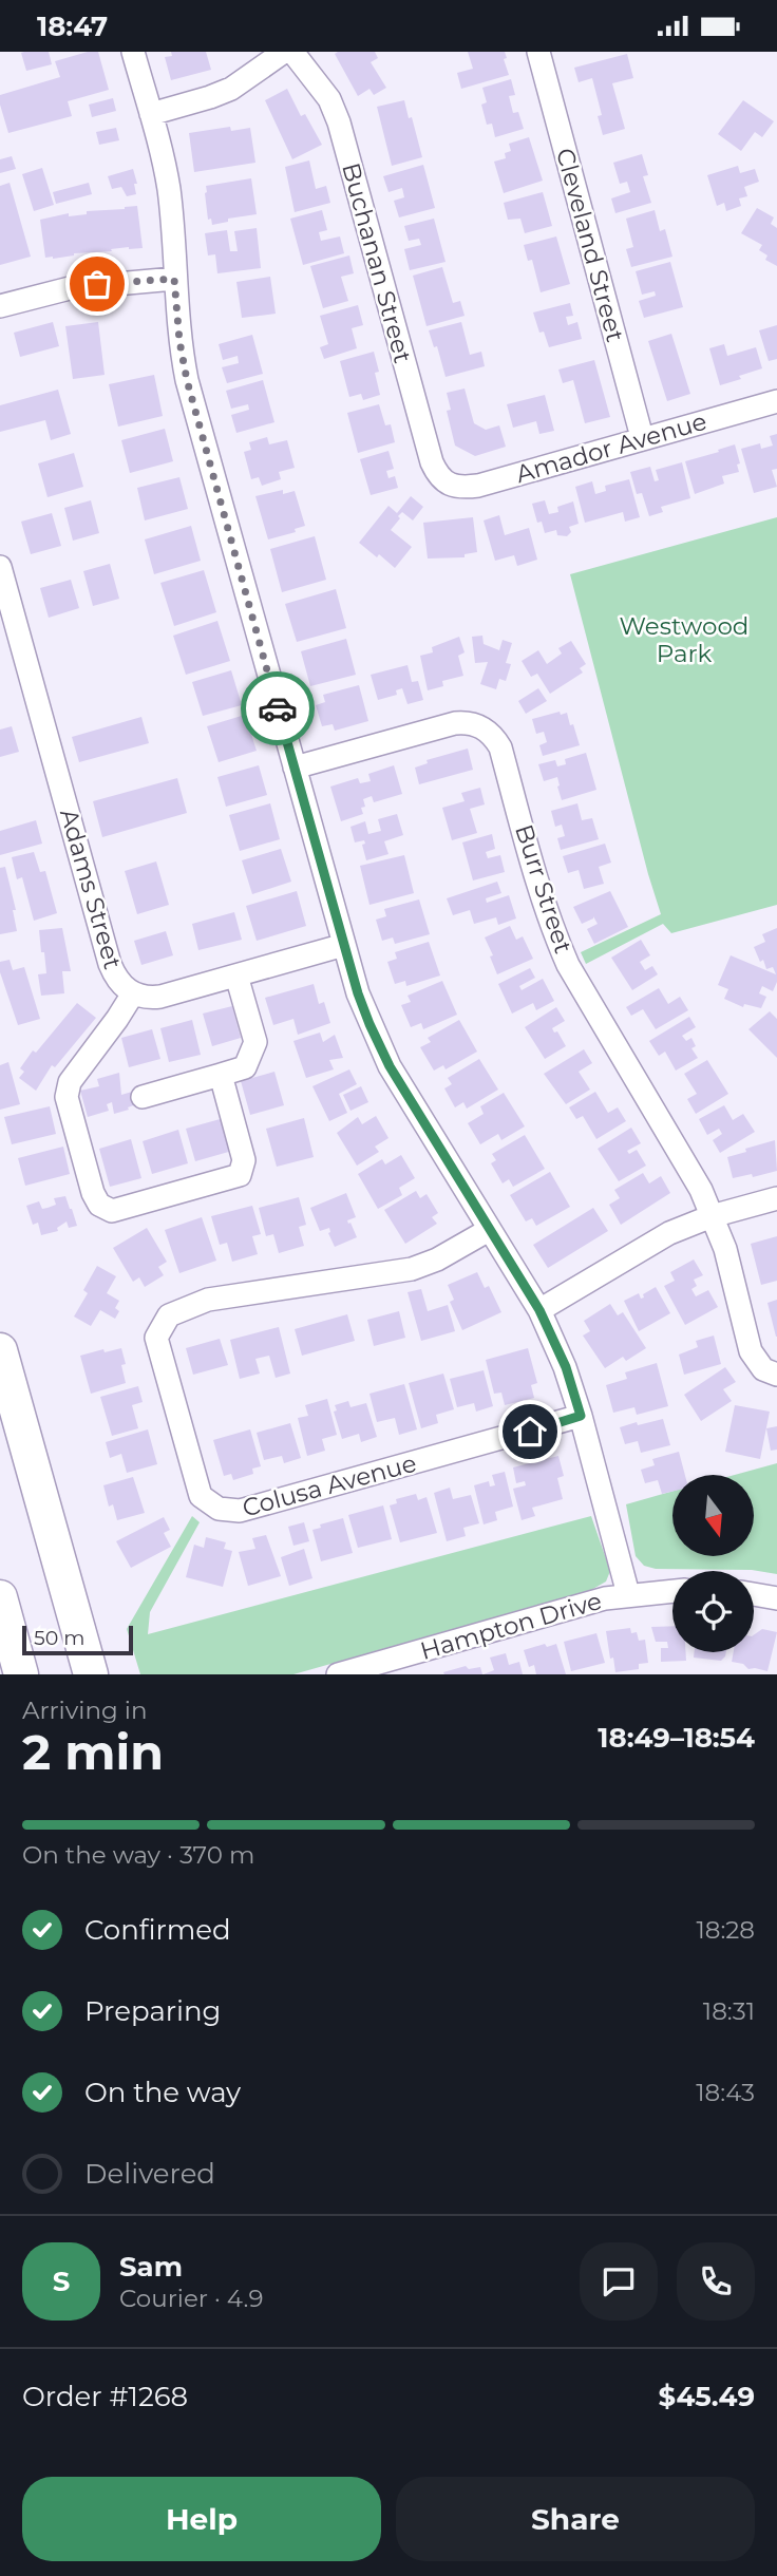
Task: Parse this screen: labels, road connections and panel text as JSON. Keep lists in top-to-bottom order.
{
  "streets": {
    "street": [
      "Cleveland Street",
      "Buchanan Street",
      "Amador Avenue",
      "Adams Street",
      "Burr Street",
      "Colusa Avenue",
      "Hampton Drive"
    ]
  },
  "crossings": [
    ["Cleveland Street", "Amador Avenue"],
    ["Buchanan Street", "Amador Avenue"]
  ],
  "parks": ["Westwood Park"],
  "scale_bar": "50 m",
  "north": "bottom",
  "page": {
    "status": "18:47",
    "scale": "50 m",
    "heading": ["2 min", "Arriving in", "18:49–18:54"],
    "panel": [
      "Sam",
      "Courier · 4.9",
      "Order #1268",
      "$45.49"
    ],
    "bar": "On the way · 370 m",
    "list": [
      ["Confirmed", "18:28"],
      ["Preparing", "18:31"],
      ["On the way", "18:43"],
      "Delivered"
    ],
    "round": "S",
    "buttons": ["Help", "Share"]
  }
}
